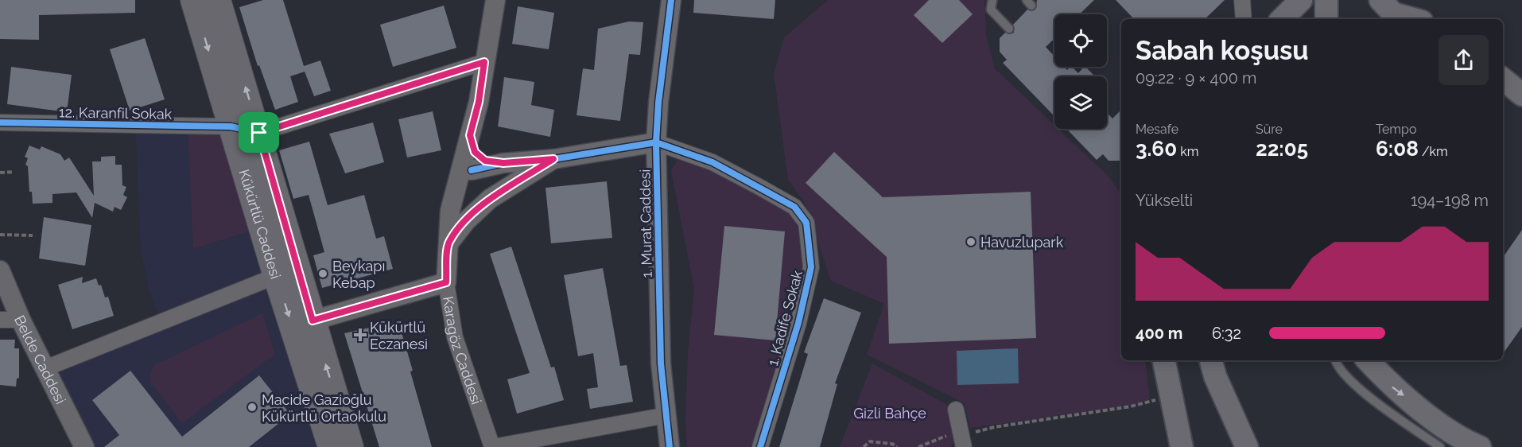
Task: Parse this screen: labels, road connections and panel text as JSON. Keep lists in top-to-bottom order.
{
  "streets": {
    "main road": ["Kükürtlü Caddesi"],
    "street": [
      "12. Karanfil Sokak",
      "1. Murat Caddesi",
      "1. Kadife Sokak",
      "Karagöz Caddesi",
      "Belde Caddesi"
    ]
  },
  "crossings": [
    ["12. Karanfil Sokak", "Kükürtlü Caddesi"],
    ["1. Murat Caddesi", "1. Kadife Sokak"]
  ],
  "parks": ["Gizli Bahçe"],
  "places": {
    "other": ["Havuzlupark", "Beykapı Kebap", "Macide Gazioğlu Kükürtlü Ortaokulu"],
    "health": ["Kükürtlü Eczanesi"]
  },
  "page": {
    "heading": ["Sabah koşusu", "09:22 · 9 × 400 m"],
    "stats": [
      ["Mesafe", "3.60 km"],
      ["Süre", "22:05"],
      ["Tempo", "6:08 /km"]
    ],
    "chart": ["Yükselti", "194–198 m"],
    "list": [
      {
        "name": "400 m",
        "note": "6:32"
      }
    ]
  }
}
